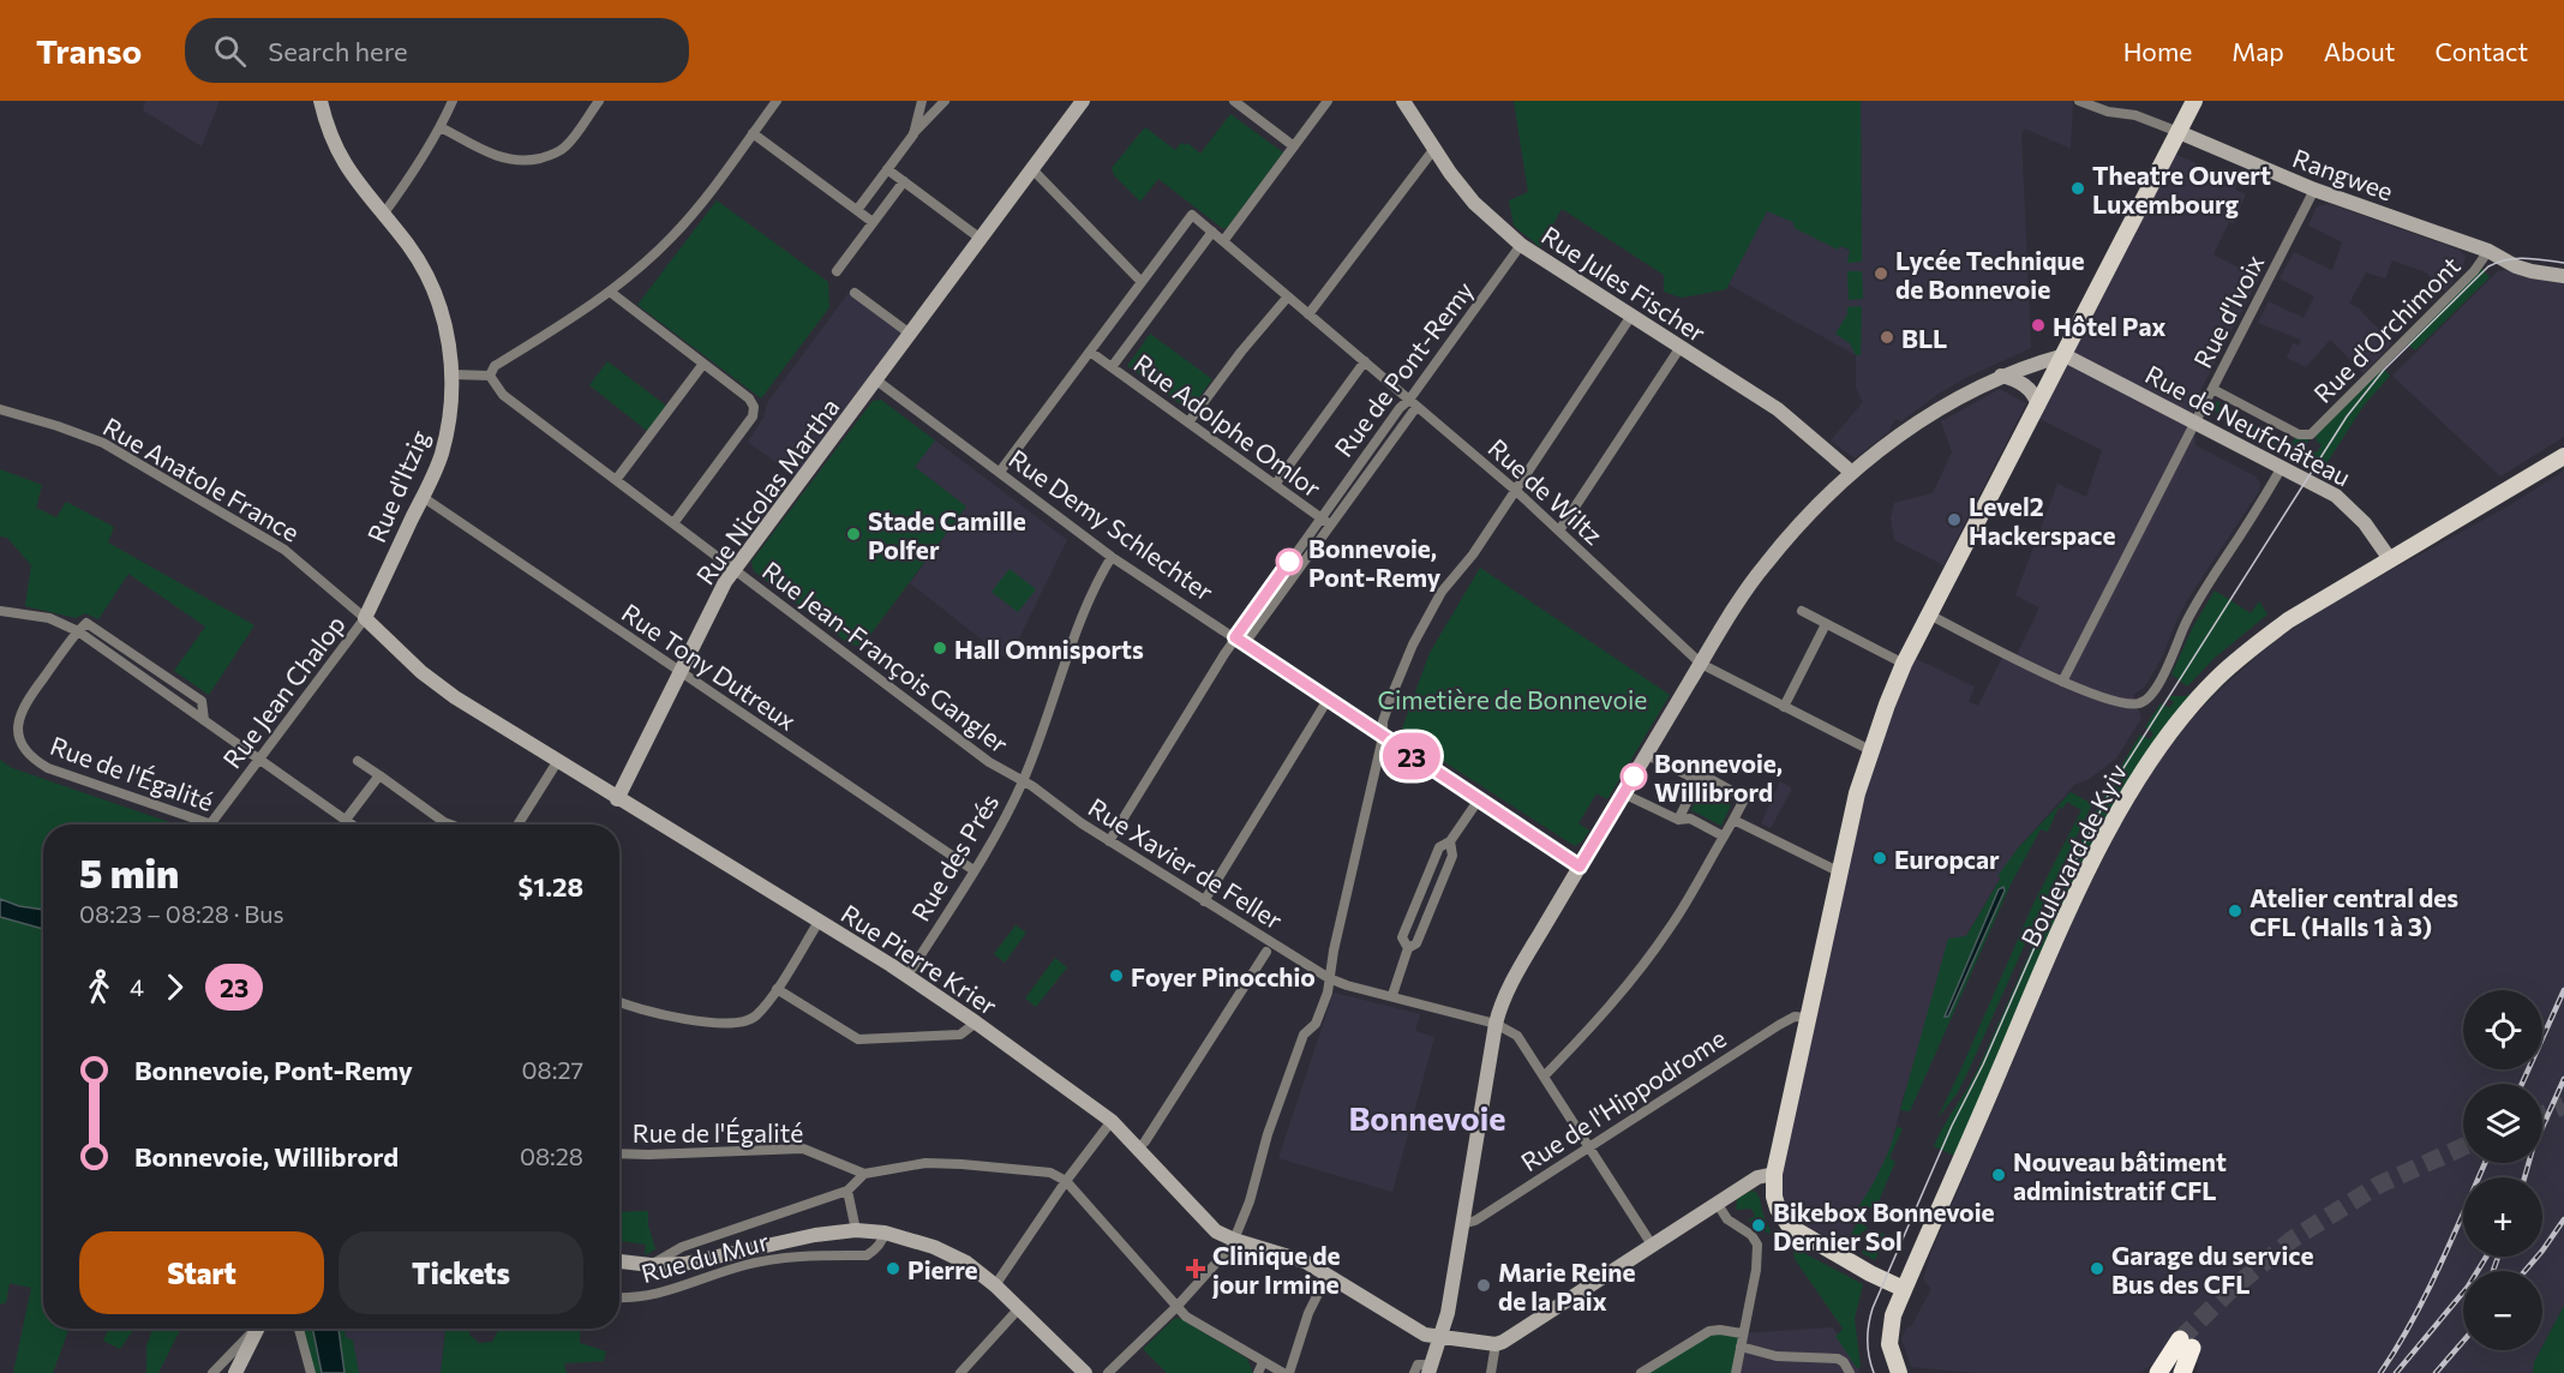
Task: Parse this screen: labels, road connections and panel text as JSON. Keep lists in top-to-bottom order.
{
  "streets": {
    "main road": [
      "Rangwee",
      "Rue Jules Fischer",
      "Rue de Neufchâteau",
      "Rue d'Itzig",
      "Rue Nicolas Martha",
      "Boulevard de Kyiv",
      "Rue Pierre Krier"
    ],
    "street": [
      "Rue d'Ivoix",
      "Rue d'Orchimont",
      "Rue de Pont-Remy",
      "Rue Adolphe Omlor",
      "Rue Anatole France",
      "Rue de Wiltz",
      "Rue Demy Schlechter",
      "Rue Jean-François Gangler",
      "Rue Tony Dutreux",
      "Rue Jean Chalop",
      "Rue de l'Égalité",
      "Rue des Prés",
      "Rue Xavier de Feller",
      "Rue de l'Hippodrome",
      "Rue du Mur"
    ]
  },
  "crossings": [
    ["Rangwee", "Rue d'Ivoix"],
    ["Rangwee", "Rue d'Orchimont"],
    ["Rue Jules Fischer", "Rue de Pont-Remy"],
    ["Rue d'Ivoix", "Rue d'Orchimont"],
    ["Rue d'Ivoix", "Rue de Neufchâteau"],
    ["Rue de Pont-Remy", "Rue Adolphe Omlor"],
    ["Rue de Pont-Remy", "Rue de Wiltz"],
    ["Rue de Pont-Remy", "Rue Demy Schlechter"],
    ["Rue de Pont-Remy", "Rue Xavier de Feller"],
    ["Rue de Neufchâteau", "Boulevard de Kyiv"],
    ["Rue Anatole France", "Rue d'Itzig"],
    ["Rue Anatole France", "Rue Jean Chalop"],
    ["Rue Anatole France", "Rue Pierre Krier"],
    ["Rue d'Itzig", "Rue Tony Dutreux"],
    ["Rue d'Itzig", "Rue Jean Chalop"],
    ["Rue d'Itzig", "Rue Pierre Krier"],
    ["Rue Nicolas Martha", "Rue Demy Schlechter"],
    ["Rue Nicolas Martha", "Rue Jean-François Gangler"],
    ["Rue Nicolas Martha", "Rue Tony Dutreux"],
    ["Rue Nicolas Martha", "Rue Pierre Krier"],
    ["Rue Demy Schlechter", "Rue des Prés"],
    ["Rue Jean-François Gangler", "Rue des Prés"],
    ["Rue Jean-François Gangler", "Rue Xavier de Feller"],
    ["Rue Tony Dutreux", "Rue des Prés"],
    ["Rue Jean Chalop", "Rue de l'Égalité"],
    ["Rue Jean Chalop", "Rue Pierre Krier"],
    ["Rue des Prés", "Rue Xavier de Feller"],
    ["Rue des Prés", "Rue Pierre Krier"]
  ],
  "districts": ["Bonnevoie"],
  "parks": ["Cimetière de Bonnevoie"],
  "places": {
    "other": [
      "Theatre Ouvert Luxembourg",
      "Lycée Technique de Bonnevoie",
      "Hôtel Pax",
      "BLL",
      "Level2 Hackerspace",
      "Stade Camille Polfer",
      "Bonnevoie, Pont-Remy",
      "Hall Omnisports",
      "Bonnevoie, Willibrord",
      "Europcar",
      "Atelier central des CFL (Halls 1 à 3)",
      "Foyer Pinocchio",
      "Nouveau bâtiment administratif CFL",
      "Bikebox Bonnevoie Dernier Sol",
      "Pierre",
      "Garage du service Bus des CFL",
      "Marie Reine de la Paix"
    ],
    "health": ["Clinique de jour Irmine"]
  },
  "lines": ["bus line 23"],
  "page": {
    "header": "Transo",
    "search": "Search here",
    "nav": [
      "Home",
      "Map",
      "About",
      "Contact"
    ],
    "on_map": "23",
    "heading": ["5 min", "08:23 – 08:28 · Bus", "$1.28"],
    "legs": ["4", "23"],
    "map_buttons": ["+", "−"],
    "list": [
      {
        "name": "Bonnevoie, Pont-Remy",
        "value": "08:27"
      },
      {
        "name": "Bonnevoie, Willibrord",
        "value": "08:28"
      }
    ],
    "buttons": ["Start", "Tickets"]
  }
}
